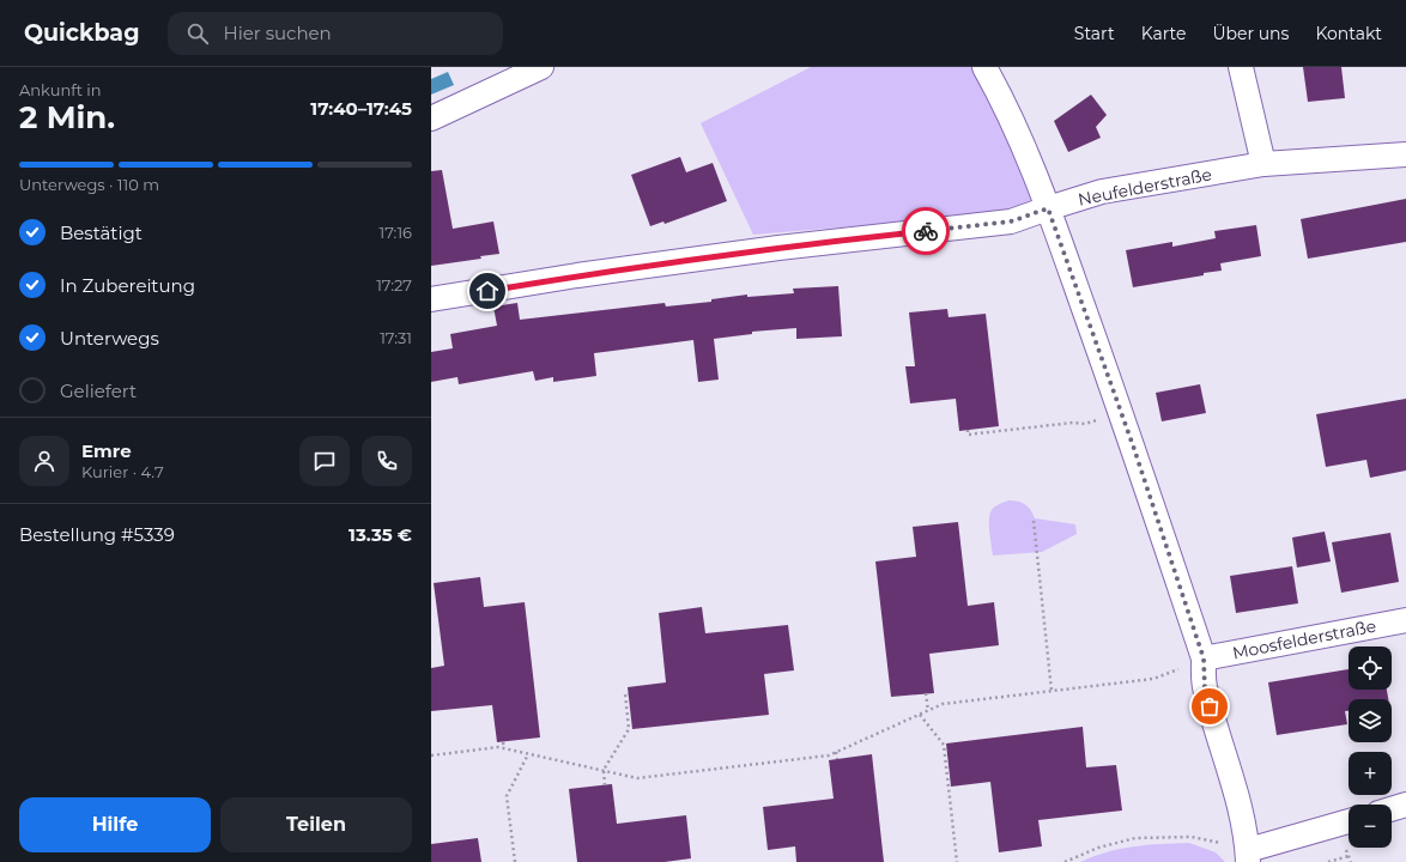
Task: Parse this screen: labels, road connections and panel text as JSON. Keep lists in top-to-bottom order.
{
  "streets": {
    "street": ["Neufelderstraße", "Moosfelderstraße"]
  },
  "page": {
    "header": "Quickbag",
    "search": "Hier suchen",
    "nav": [
      "Start",
      "Karte",
      "Über uns",
      "Kontakt"
    ],
    "heading": ["2 Min.", "Ankunft in", "17:40–17:45"],
    "panel": [
      "Emre",
      "Kurier · 4.7",
      "Bestellung #5339",
      "13.35 €"
    ],
    "bar": "Unterwegs · 110 m",
    "list": [
      ["Bestätigt", "17:16"],
      ["In Zubereitung", "17:27"],
      ["Unterwegs", "17:31"],
      "Geliefert"
    ],
    "map_buttons": ["+", "−"],
    "buttons": ["Hilfe", "Teilen"]
  }
}
